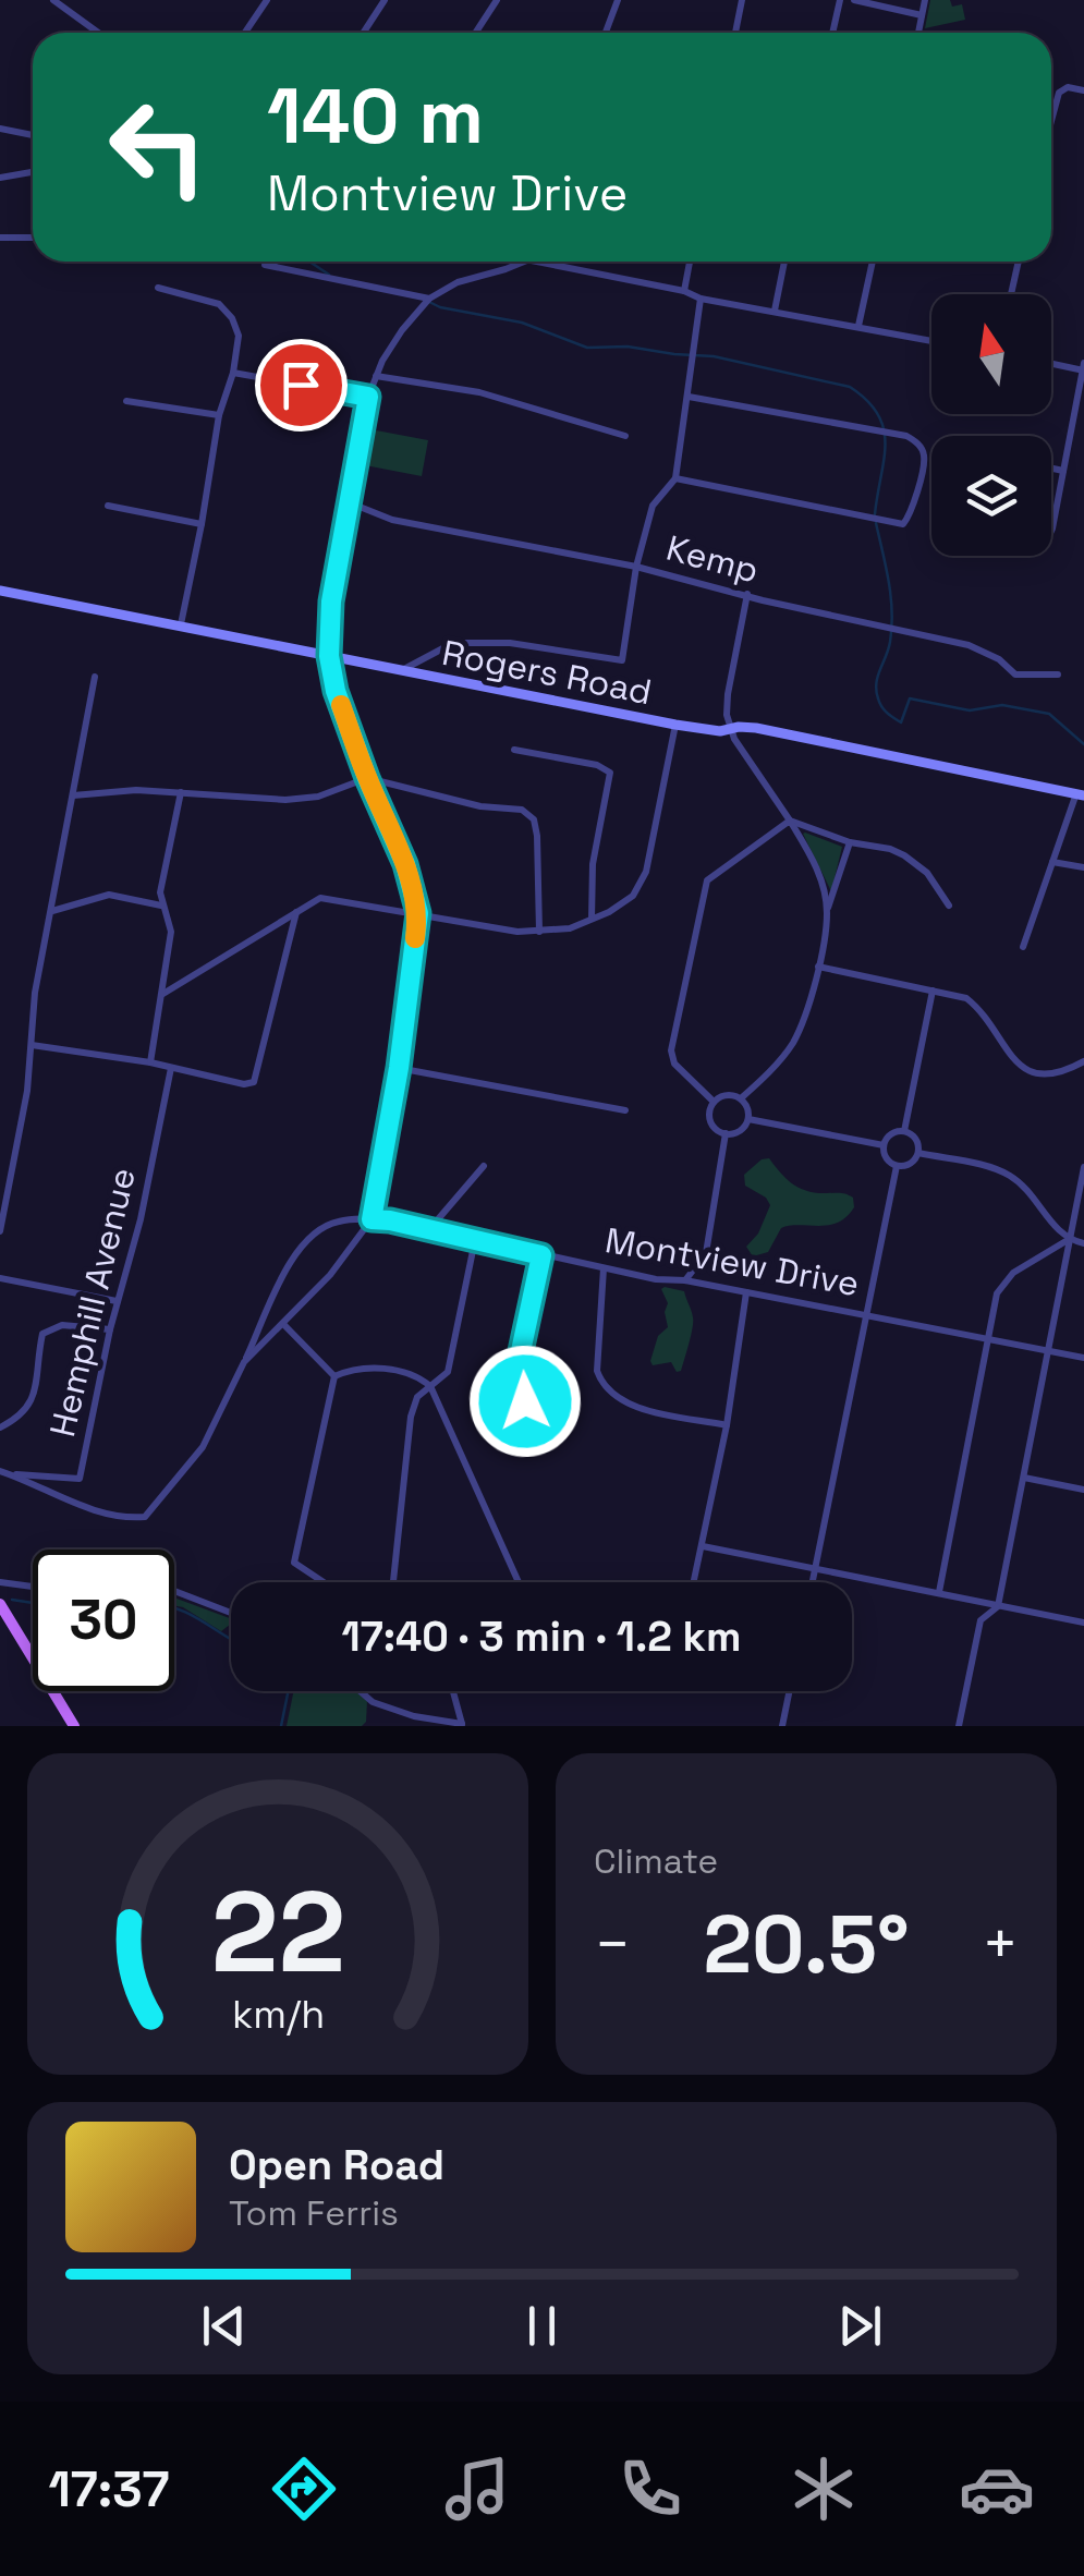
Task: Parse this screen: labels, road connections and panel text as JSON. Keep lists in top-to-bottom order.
{
  "streets": {
    "street": [
      "Kemp",
      "Rogers Road",
      "Montview Drive",
      "Hemphill Avenue"
    ]
  },
  "north": "top",
  "page": {
    "turn": ["140 m", "Montview Drive"],
    "limit": "30",
    "trip": "17:40 · 3 min · 1.2 km",
    "tile": "Climate",
    "heat": ["−", "20.5°", "+"],
    "song": ["Open Road", "Tom Ferris"],
    "tabs": "17:37",
    "gauge": ["22", "km/h"]
  }
}
